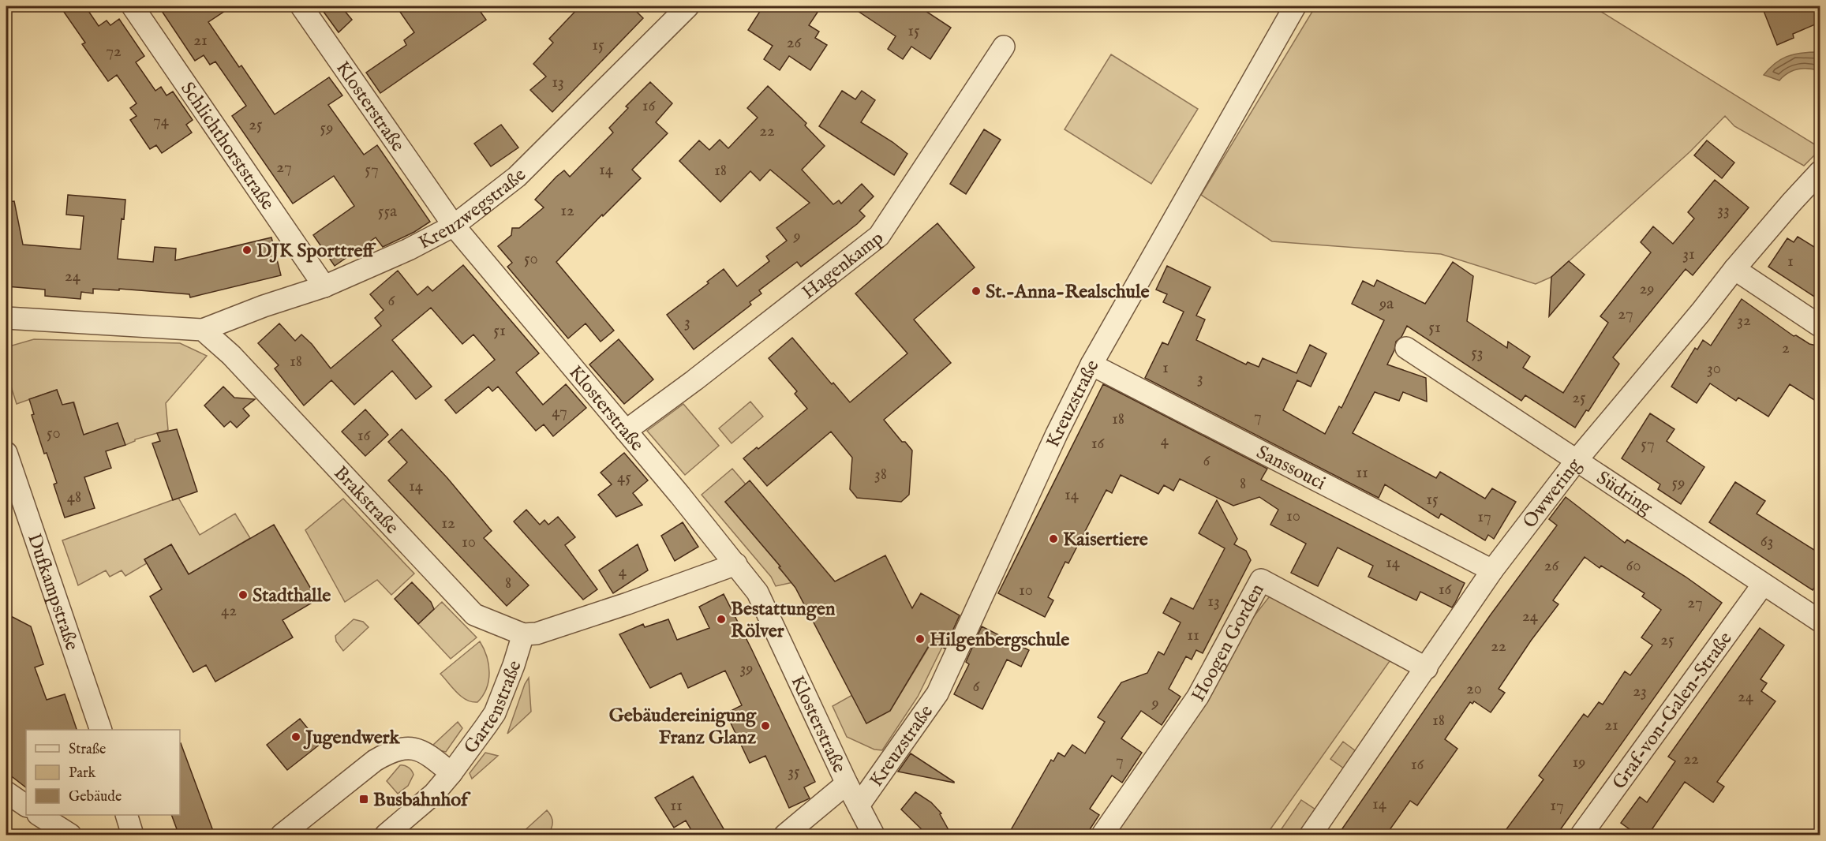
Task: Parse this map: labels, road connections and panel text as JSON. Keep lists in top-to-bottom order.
{
  "streets": {
    "street": [
      "Klosterstraße",
      "Schlichthorststraße",
      "Kreuzwegstraße",
      "Hagenkamp",
      "Kreuzstraße",
      "Sanssouci",
      "Südring",
      "Owwering",
      "Brakstraße",
      "Dufkampstraße",
      "Hoogen Gorden",
      "Gartenstraße",
      "Graf-von-Galen-Straße"
    ]
  },
  "crossings": [
    ["Klosterstraße", "Kreuzwegstraße"],
    ["Klosterstraße", "Hagenkamp"],
    ["Klosterstraße", "Kreuzstraße"],
    ["Schlichthorststraße", "Kreuzwegstraße"],
    ["Kreuzwegstraße", "Brakstraße"],
    ["Kreuzstraße", "Sanssouci"],
    ["Sanssouci", "Owwering"],
    ["Südring", "Owwering"],
    ["Südring", "Graf-von-Galen-Straße"],
    ["Owwering", "Hoogen Gorden"],
    ["Brakstraße", "Gartenstraße"]
  ],
  "places": {
    "other": [
      "DJK Sporttreff",
      "St.-Anna-Realschule",
      "Kaisertiere",
      "Stadthalle",
      "Bestattungen Rölver",
      "Hilgenbergschule",
      "Gebäudereinigung Franz Glanz",
      "Jugendwerk"
    ],
    "transit": ["Busbahnhof"]
  },
  "house_numbers": [
    "15",
    "21",
    "26",
    "15",
    "72",
    "13",
    "16",
    "74",
    "25",
    "59",
    "22",
    "27",
    "57",
    "14",
    "18",
    "33",
    "12",
    "55a",
    "9",
    "31",
    "50",
    "1",
    "24",
    "29",
    "6",
    "9a",
    "27",
    "32",
    "3",
    "51",
    "51",
    "2",
    "53",
    "18",
    "1",
    "30",
    "3",
    "25",
    "47",
    "7",
    "18",
    "50",
    "16",
    "4",
    "16",
    "57",
    "6",
    "11",
    "38",
    "45",
    "59",
    "8",
    "14",
    "14",
    "48",
    "15",
    "10",
    "17",
    "12",
    "63",
    "10",
    "14",
    "26",
    "60",
    "4",
    "8",
    "16",
    "10",
    "13",
    "27",
    "42",
    "24",
    "11",
    "25",
    "22",
    "39",
    "6",
    "20",
    "23",
    "24",
    "9",
    "18",
    "21",
    "22",
    "7",
    "19",
    "16",
    "35",
    "14",
    "11",
    "17"
  ],
  "legend": ["Straße", "Park", "Gebäude"]
}
